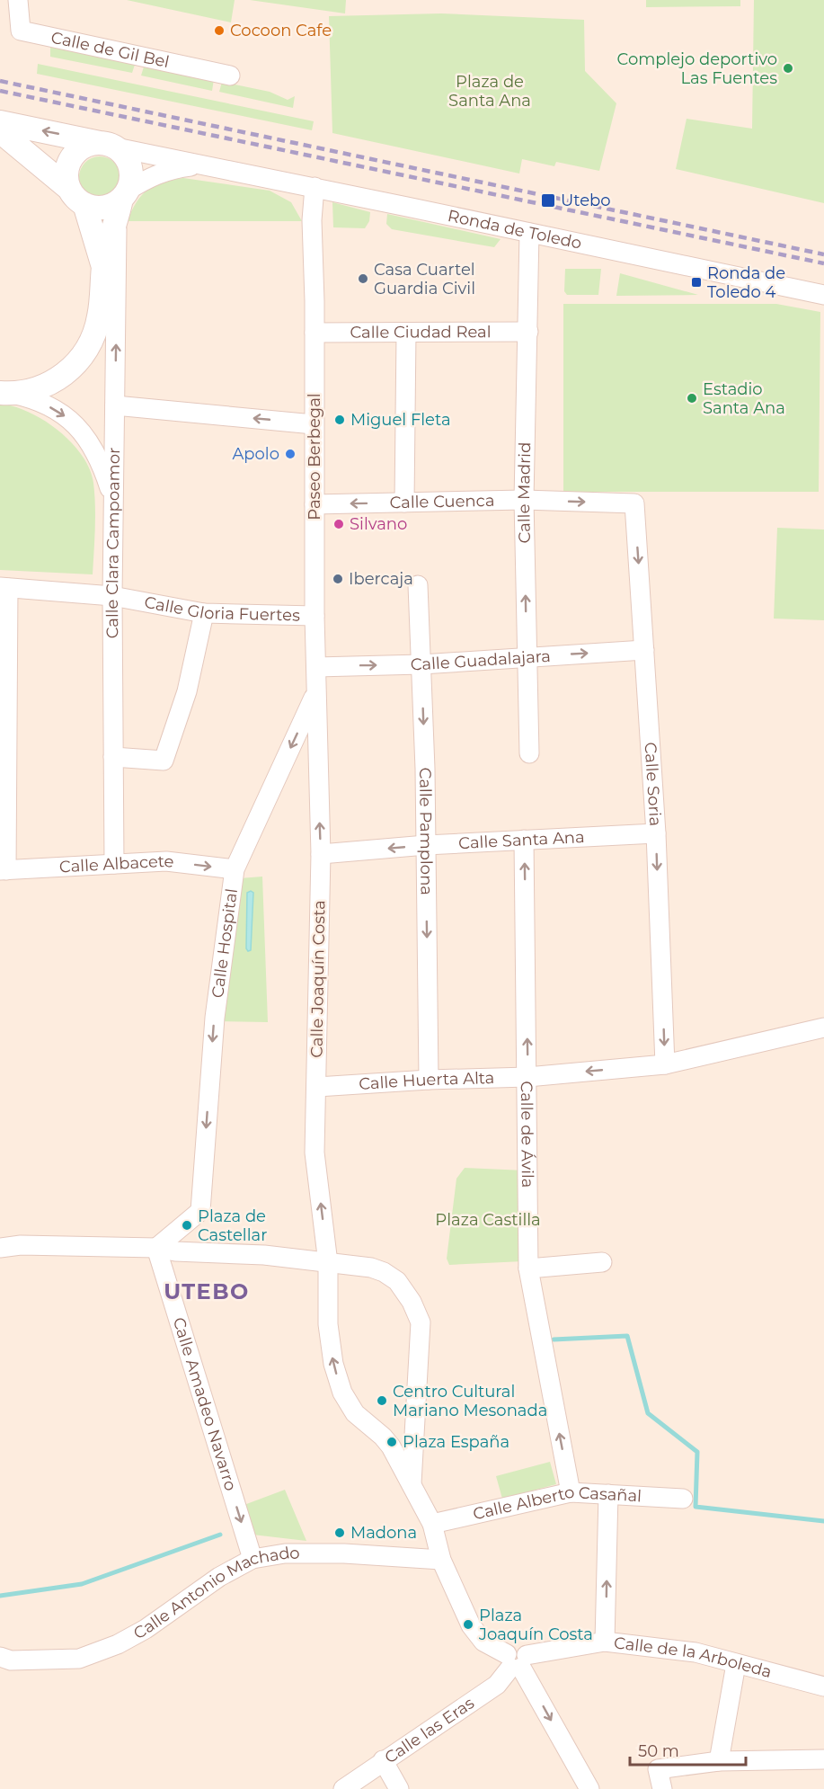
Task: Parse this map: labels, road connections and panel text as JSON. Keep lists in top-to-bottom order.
{
  "streets": {
    "street": [
      "Calle de Gil Bel",
      "Ronda de Toledo",
      "Calle Ciudad Real",
      "Paseo Berbegal",
      "Calle Madrid",
      "Calle Cuenca",
      "Calle Clara Campoamor",
      "Calle Gloria Fuertes",
      "Calle Guadalajara",
      "Calle Soria",
      "Calle Pamplona",
      "Calle Santa Ana",
      "Calle Albacete",
      "Calle Hospital",
      "Calle Joaquín Costa",
      "Calle Huerta Alta",
      "Calle de Ávila",
      "Calle Amadeo Navarro",
      "Calle Alberto Casañal",
      "Calle Antonio Machado",
      "Calle de la Arboleda",
      "Calle las Eras"
    ]
  },
  "crossings": [
    ["Ronda de Toledo", "Paseo Berbegal"],
    ["Ronda de Toledo", "Calle Madrid"],
    ["Calle Ciudad Real", "Paseo Berbegal"],
    ["Calle Ciudad Real", "Calle Madrid"],
    ["Paseo Berbegal", "Calle Cuenca"],
    ["Paseo Berbegal", "Calle Gloria Fuertes"],
    ["Paseo Berbegal", "Calle Guadalajara"],
    ["Paseo Berbegal", "Calle Hospital"],
    ["Paseo Berbegal", "Calle Joaquín Costa"],
    ["Calle Madrid", "Calle Cuenca"],
    ["Calle Madrid", "Calle Guadalajara"],
    ["Calle Cuenca", "Calle Soria"],
    ["Calle Clara Campoamor", "Calle Gloria Fuertes"],
    ["Calle Clara Campoamor", "Calle Albacete"],
    ["Calle Guadalajara", "Calle Soria"],
    ["Calle Guadalajara", "Calle Pamplona"],
    ["Calle Soria", "Calle Santa Ana"],
    ["Calle Soria", "Calle Huerta Alta"],
    ["Calle Pamplona", "Calle Santa Ana"],
    ["Calle Pamplona", "Calle Huerta Alta"],
    ["Calle Santa Ana", "Calle Joaquín Costa"],
    ["Calle Santa Ana", "Calle de Ávila"],
    ["Calle Albacete", "Calle Hospital"],
    ["Calle Hospital", "Calle Joaquín Costa"],
    ["Calle Hospital", "Calle Amadeo Navarro"],
    ["Calle Joaquín Costa", "Calle Huerta Alta"],
    ["Calle Huerta Alta", "Calle de Ávila"],
    ["Calle de Ávila", "Calle Alberto Casañal"],
    ["Calle Amadeo Navarro", "Calle Antonio Machado"],
    ["Calle de la Arboleda", "Calle las Eras"]
  ],
  "one_way": [
    "Calle Guadalajara",
    "Calle Soria",
    "Calle Pamplona",
    "Calle Albacete",
    "Calle Hospital",
    "Calle Joaquín Costa",
    "Calle de Ávila",
    "Calle Amadeo Navarro"
  ],
  "districts": ["UTEBO"],
  "parks": ["Plaza de Santa Ana", "Plaza Castilla"],
  "places": {
    "other": [
      "Cocoon Cafe",
      "Complejo deportivo Las Fuentes",
      "Casa Cuartel Guardia Civil",
      "Estadio Santa Ana",
      "Miguel Fleta",
      "Apolo",
      "Silvano",
      "Ibercaja",
      "Plaza de Castellar",
      "Centro Cultural Mariano Mesonada",
      "Plaza España",
      "Madona",
      "Plaza Joaquín Costa"
    ],
    "transit": ["Utebo", "Ronda de Toledo 4"]
  },
  "scale_bar": "50 m"
}
